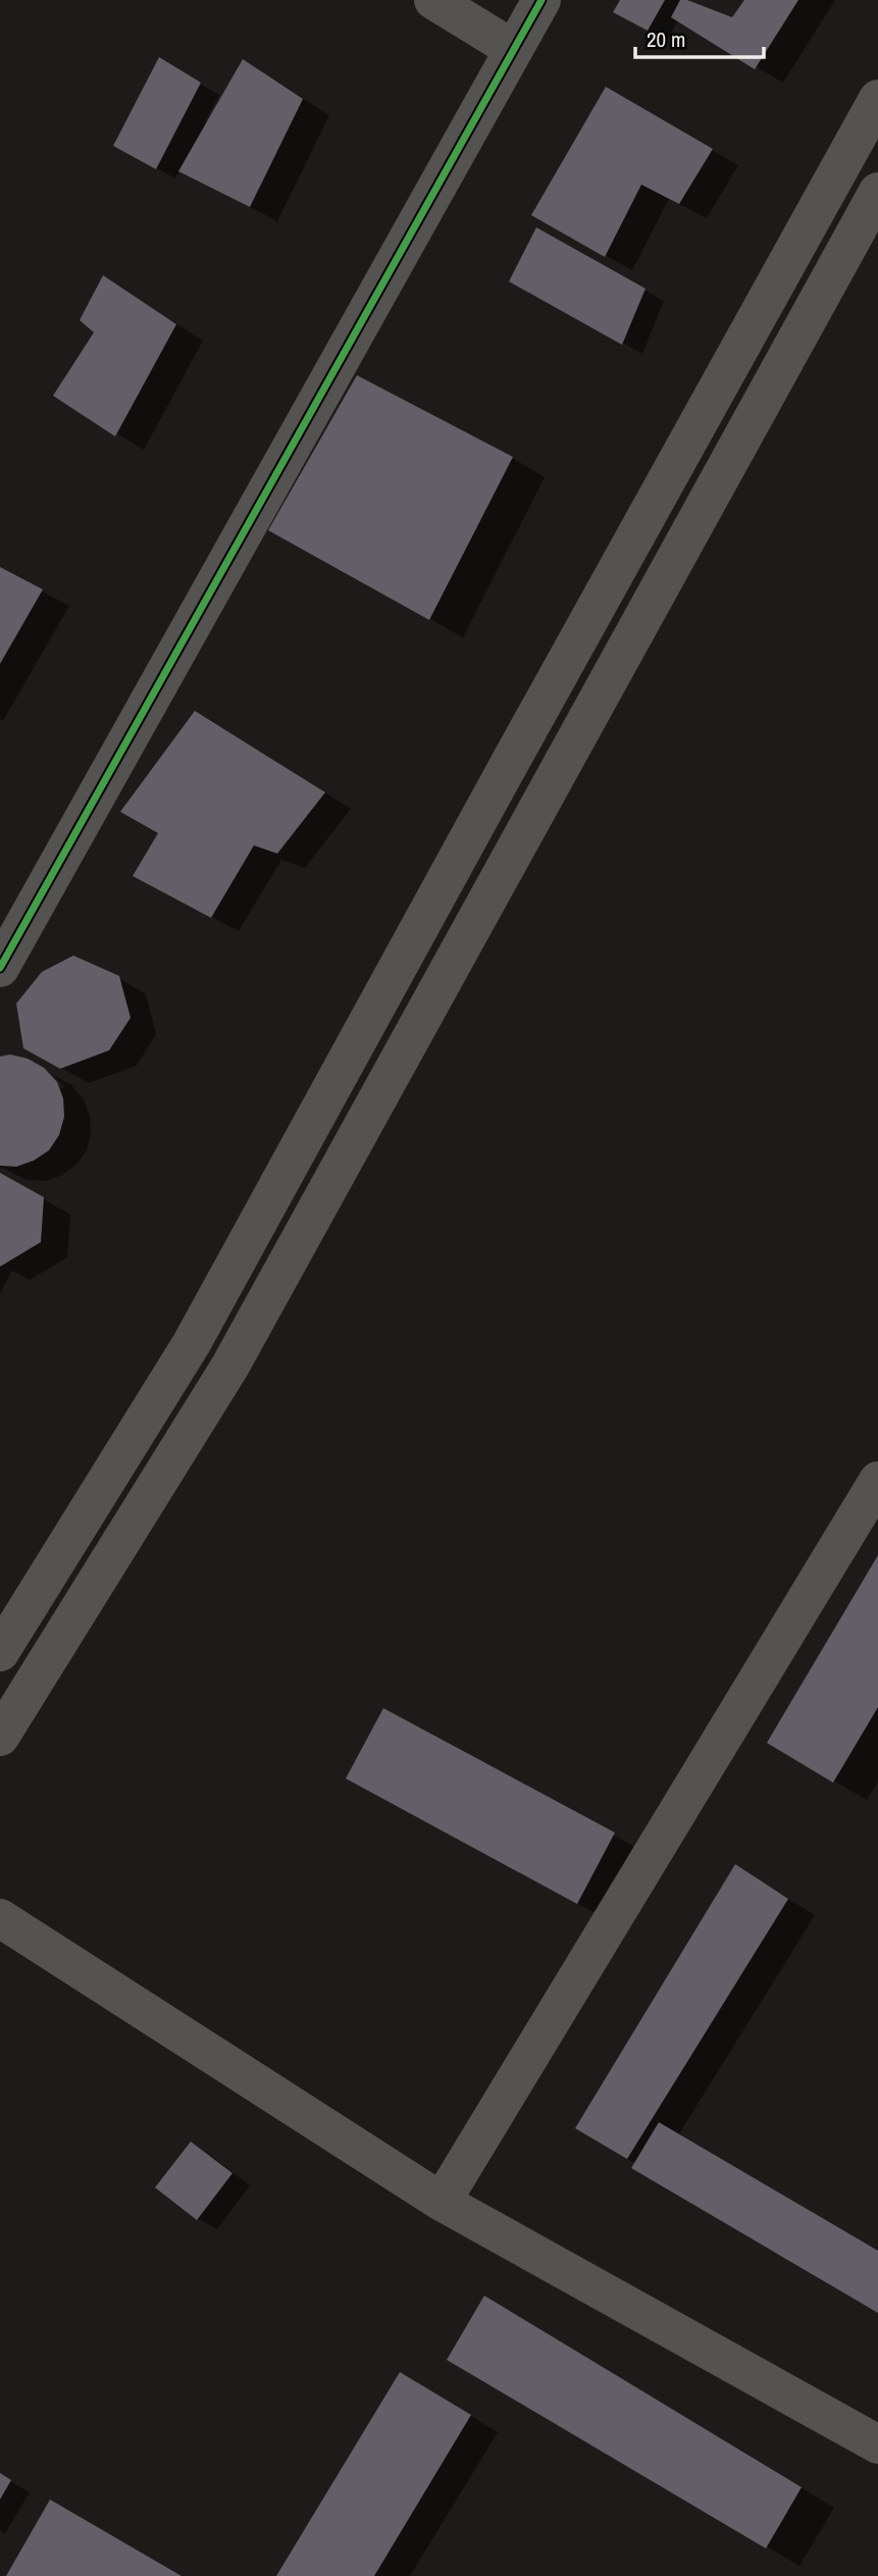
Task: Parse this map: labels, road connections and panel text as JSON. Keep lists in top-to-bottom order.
{
  "scale_bar": "20 m"
}
